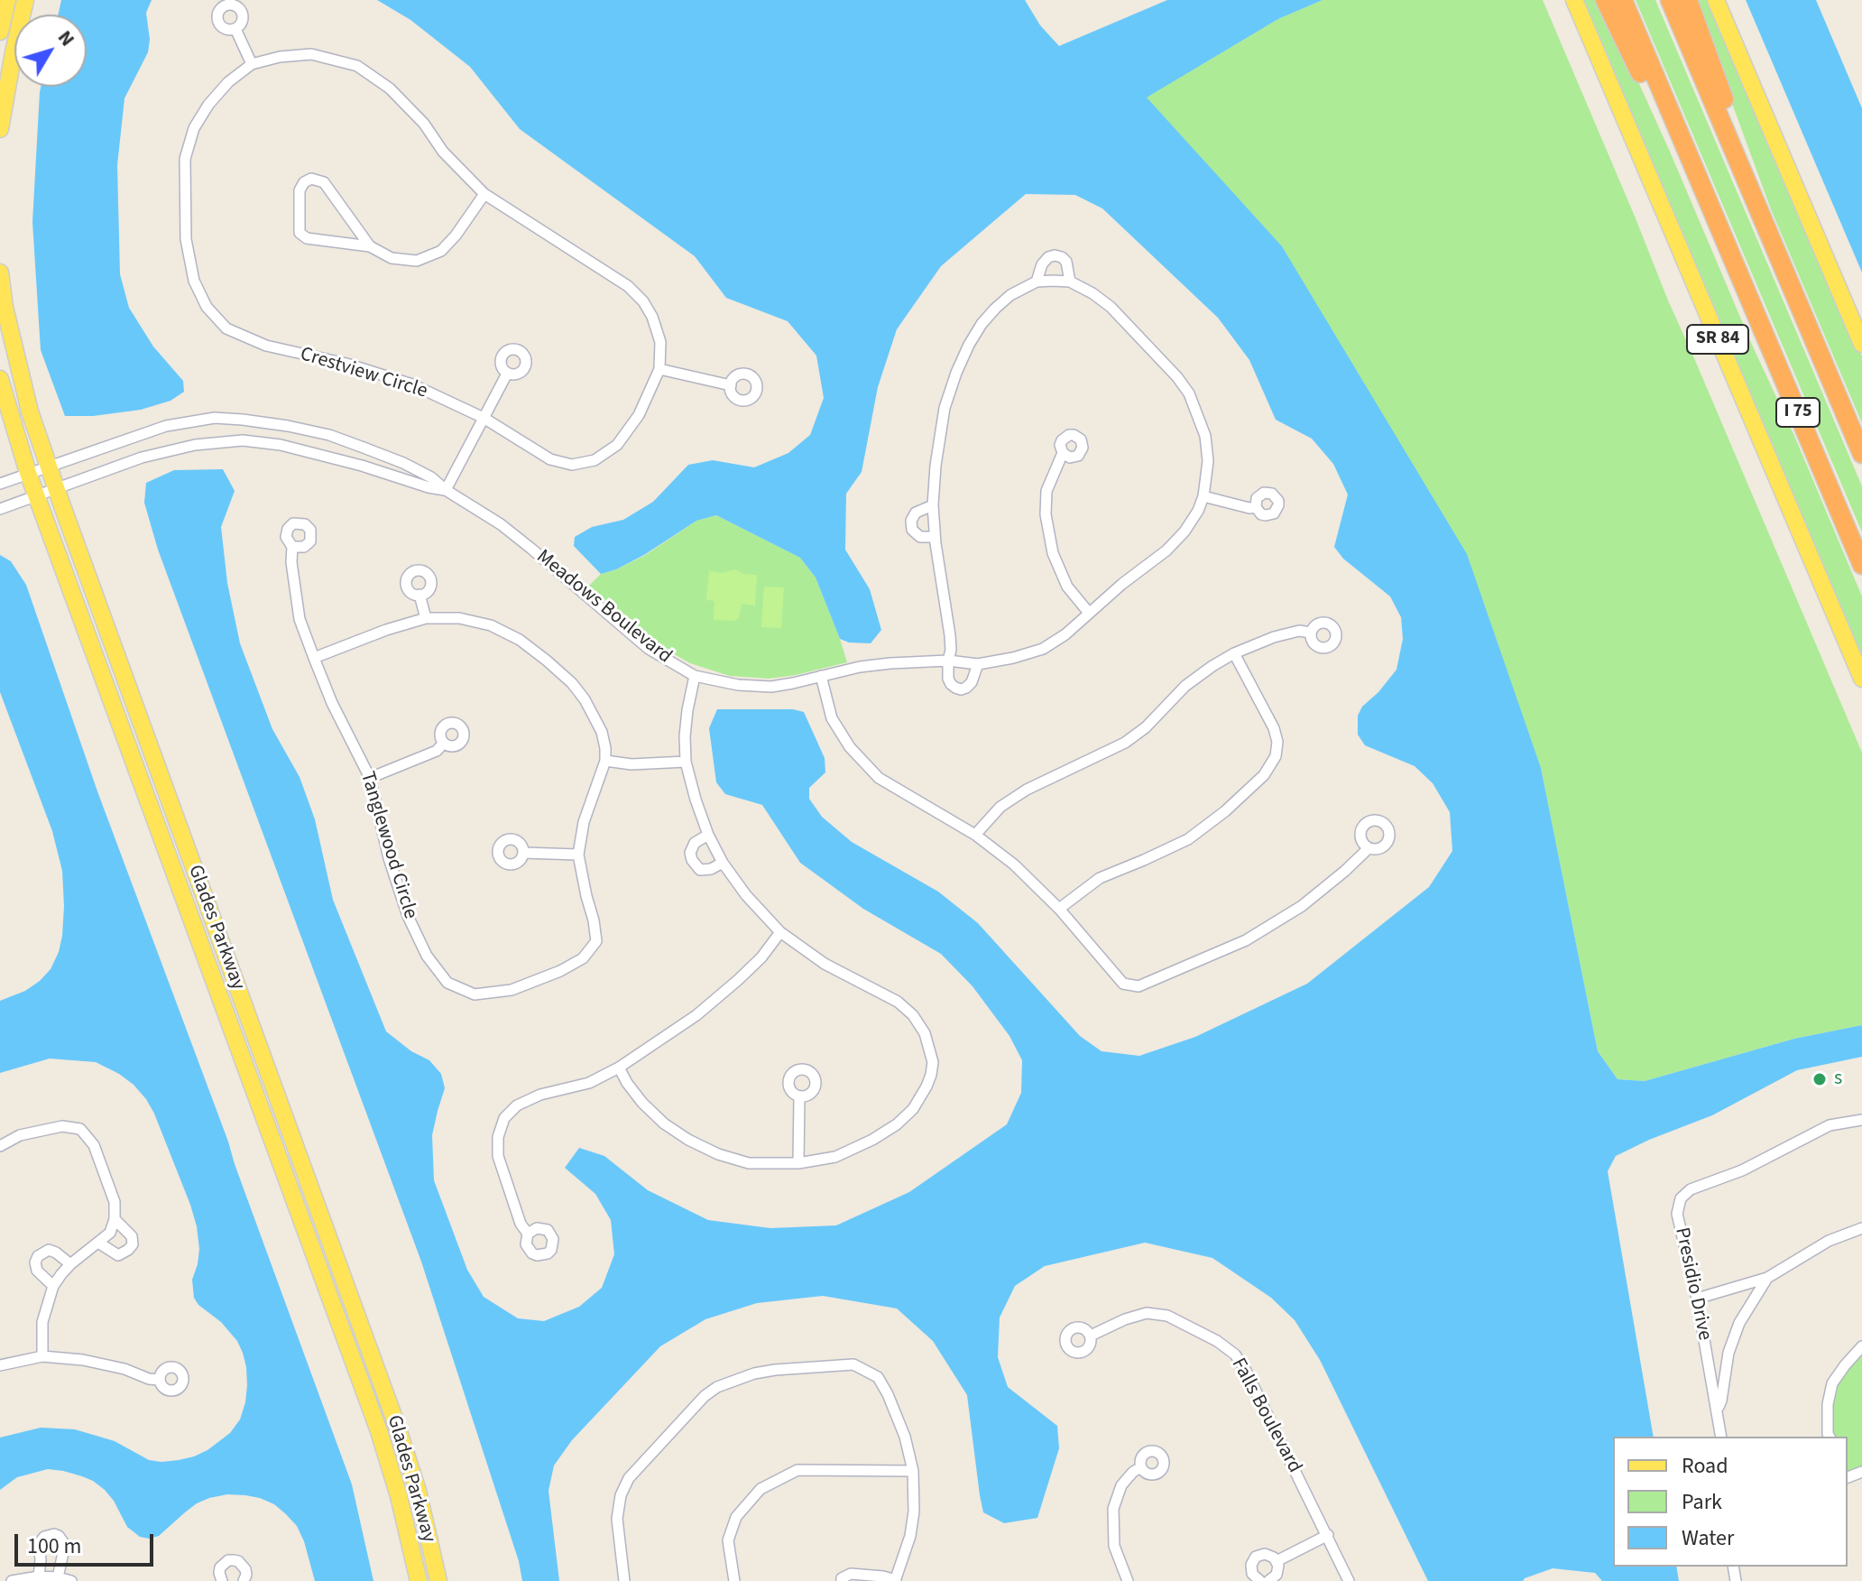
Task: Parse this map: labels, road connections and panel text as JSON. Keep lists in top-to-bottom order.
{
  "streets": {
    "highway": ["I 75"],
    "main road": ["SR 84", "Glades Parkway"],
    "street": [
      "Crestview Circle",
      "Meadows Boulevard",
      "Tanglewood Circle",
      "Presidio Drive",
      "Falls Boulevard"
    ]
  },
  "crossings": [
    ["Meadows Boulevard", "Glades Parkway"]
  ],
  "places": ["s"],
  "legend": ["Road", "Park", "Water"],
  "scale_bar": "100 m",
  "north": "top right"
}
